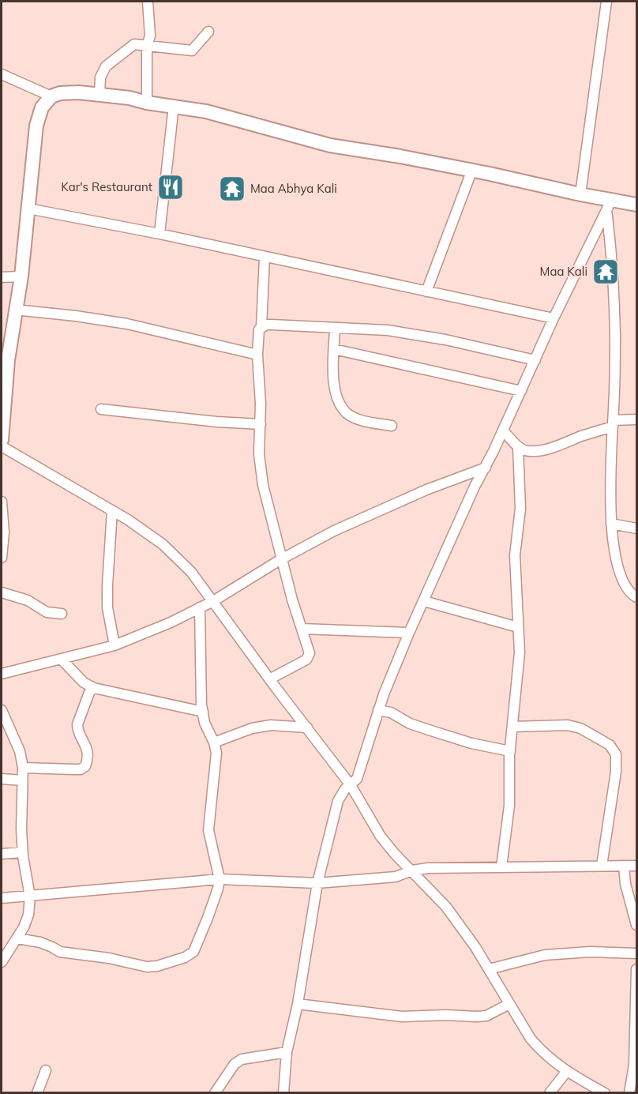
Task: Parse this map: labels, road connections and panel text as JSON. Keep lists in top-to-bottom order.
{
  "places": {
    "restaurant": ["Kar's Restaurant"],
    "temple": ["Maa Abhya Kali", "Maa Kali"]
  }
}
